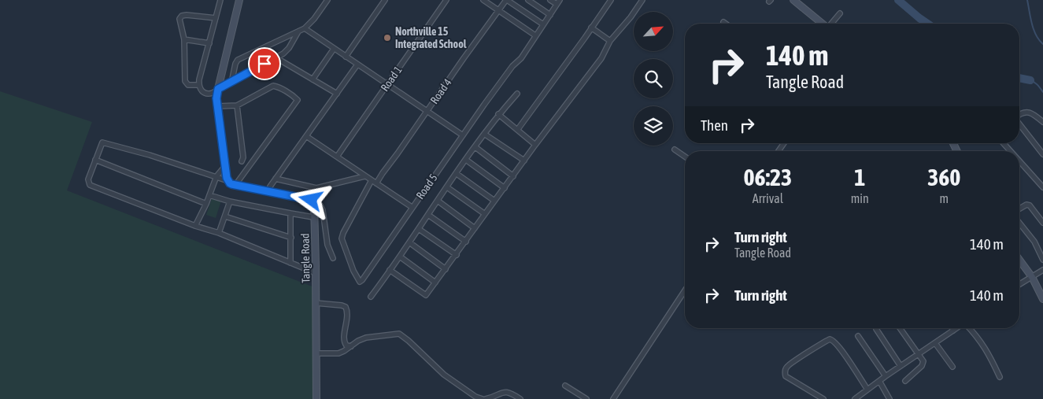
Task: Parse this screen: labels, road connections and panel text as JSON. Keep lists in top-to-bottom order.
{
  "streets": {
    "street": [
      "Road 1",
      "Road 4",
      "Road 5",
      "Tangle Road"
    ]
  },
  "places": ["Northville 15 Integrated School"],
  "north": "top right",
  "page": {
    "turn": ["140 m", "Tangle Road"],
    "then": "Then",
    "eta": [
      "06:23",
      "Arrival",
      "1",
      "min",
      "360",
      "m"
    ],
    "list": [
      {
        "name": "Turn right",
        "note": "Tangle Road",
        "value": "140 m"
      },
      {
        "name": "Turn right",
        "value": "140 m"
      }
    ]
  }
}
